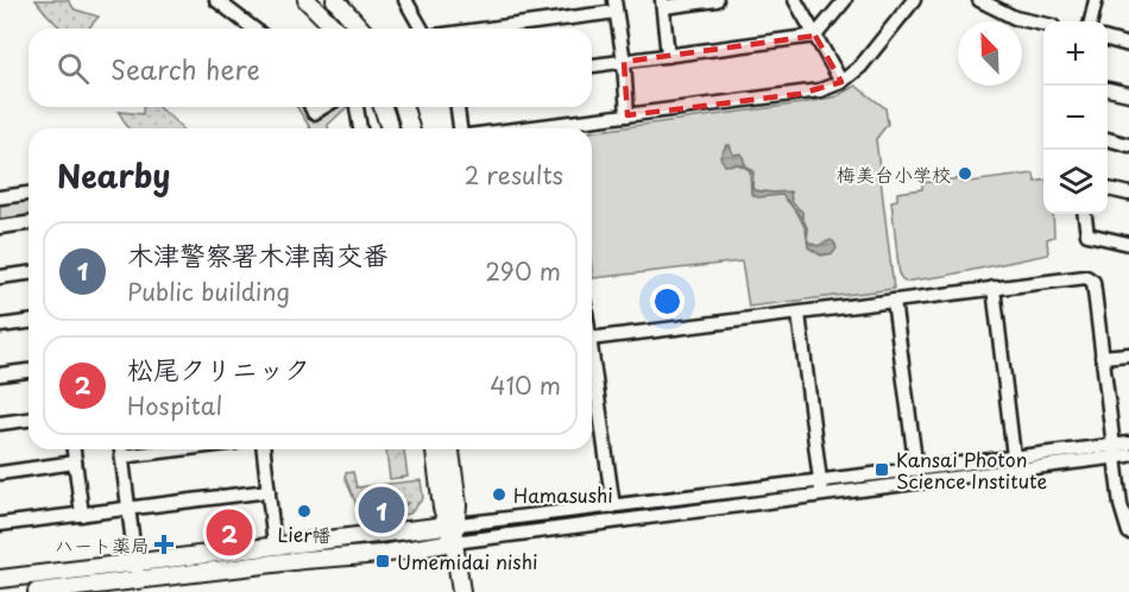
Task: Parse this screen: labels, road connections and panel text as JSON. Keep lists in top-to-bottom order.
{
  "places": {
    "other": ["梅美台小学校", "Hamasushi", "Lier幡"],
    "transit": ["Kansai Photon Science Institute", "Umemidai nishi"],
    "health": ["ハート薬局"]
  },
  "north": "top left",
  "page": {
    "map_buttons": ["+", "−"],
    "search": "Search here",
    "heading": ["Nearby", "2 results"],
    "list": [
      {
        "mark": "1",
        "name": "木津警察署木津南交番",
        "note": "Public building",
        "value": "290 m"
      },
      {
        "mark": "2",
        "name": "松尾クリニック",
        "note": "Hospital",
        "value": "410 m"
      }
    ],
    "pins": ["1", "2"]
  }
}
